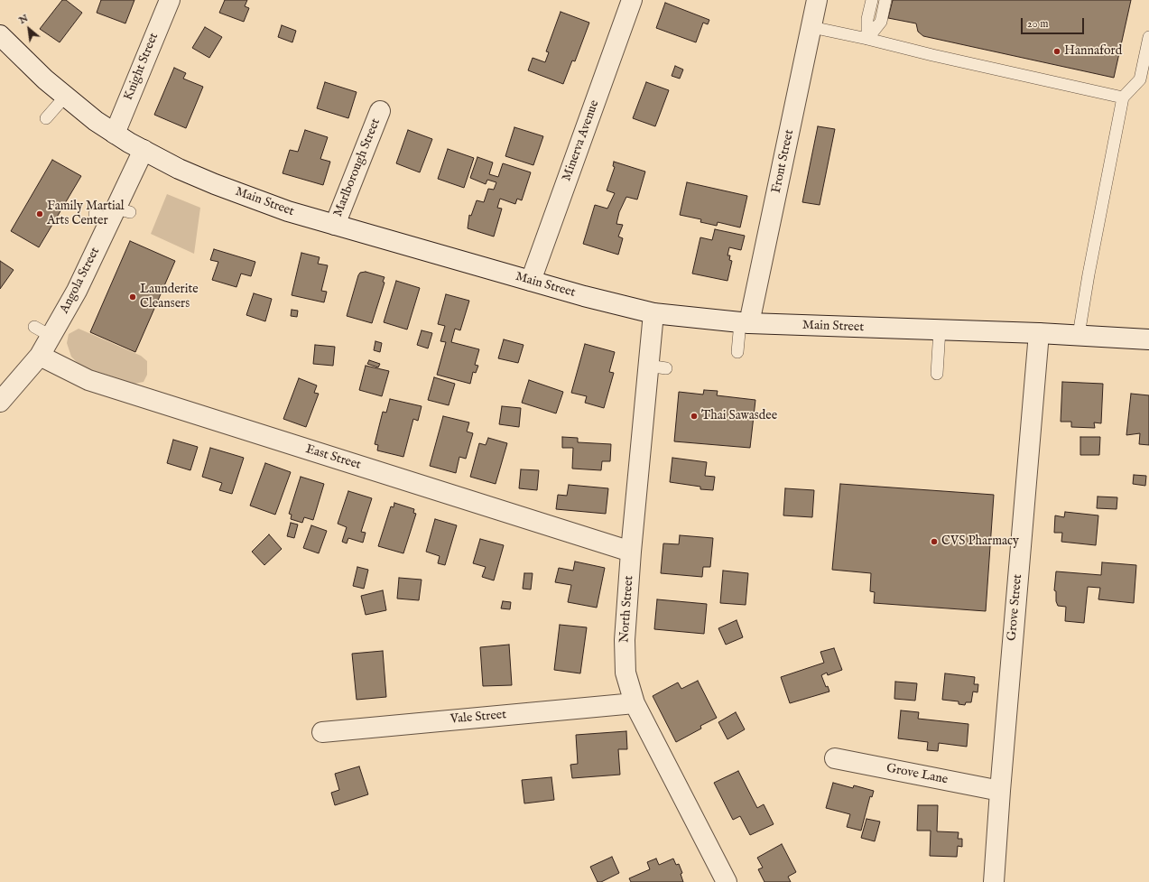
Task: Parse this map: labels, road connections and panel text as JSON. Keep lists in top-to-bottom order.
{
  "streets": {
    "street": [
      "Knight Street",
      "Minerva Avenue",
      "Front Street",
      "Marlborough Street",
      "Main Street",
      "Angola Street",
      "East Street",
      "Grove Street",
      "North Street",
      "Vale Street",
      "Grove Lane"
    ]
  },
  "crossings": [
    ["Knight Street", "Main Street"],
    ["Minerva Avenue", "Main Street"],
    ["Front Street", "Main Street"],
    ["Marlborough Street", "Main Street"],
    ["Main Street", "Angola Street"],
    ["Main Street", "Grove Street"],
    ["Main Street", "North Street"],
    ["Angola Street", "East Street"],
    ["East Street", "North Street"],
    ["Grove Street", "Grove Lane"],
    ["North Street", "Vale Street"]
  ],
  "places": [
    "Hannaford",
    "Family Martial Arts Center",
    "Launderite Cleansers",
    "Thai Sawasdee",
    "CVS Pharmacy"
  ],
  "scale_bar": "20 m",
  "north": "top left"
}
